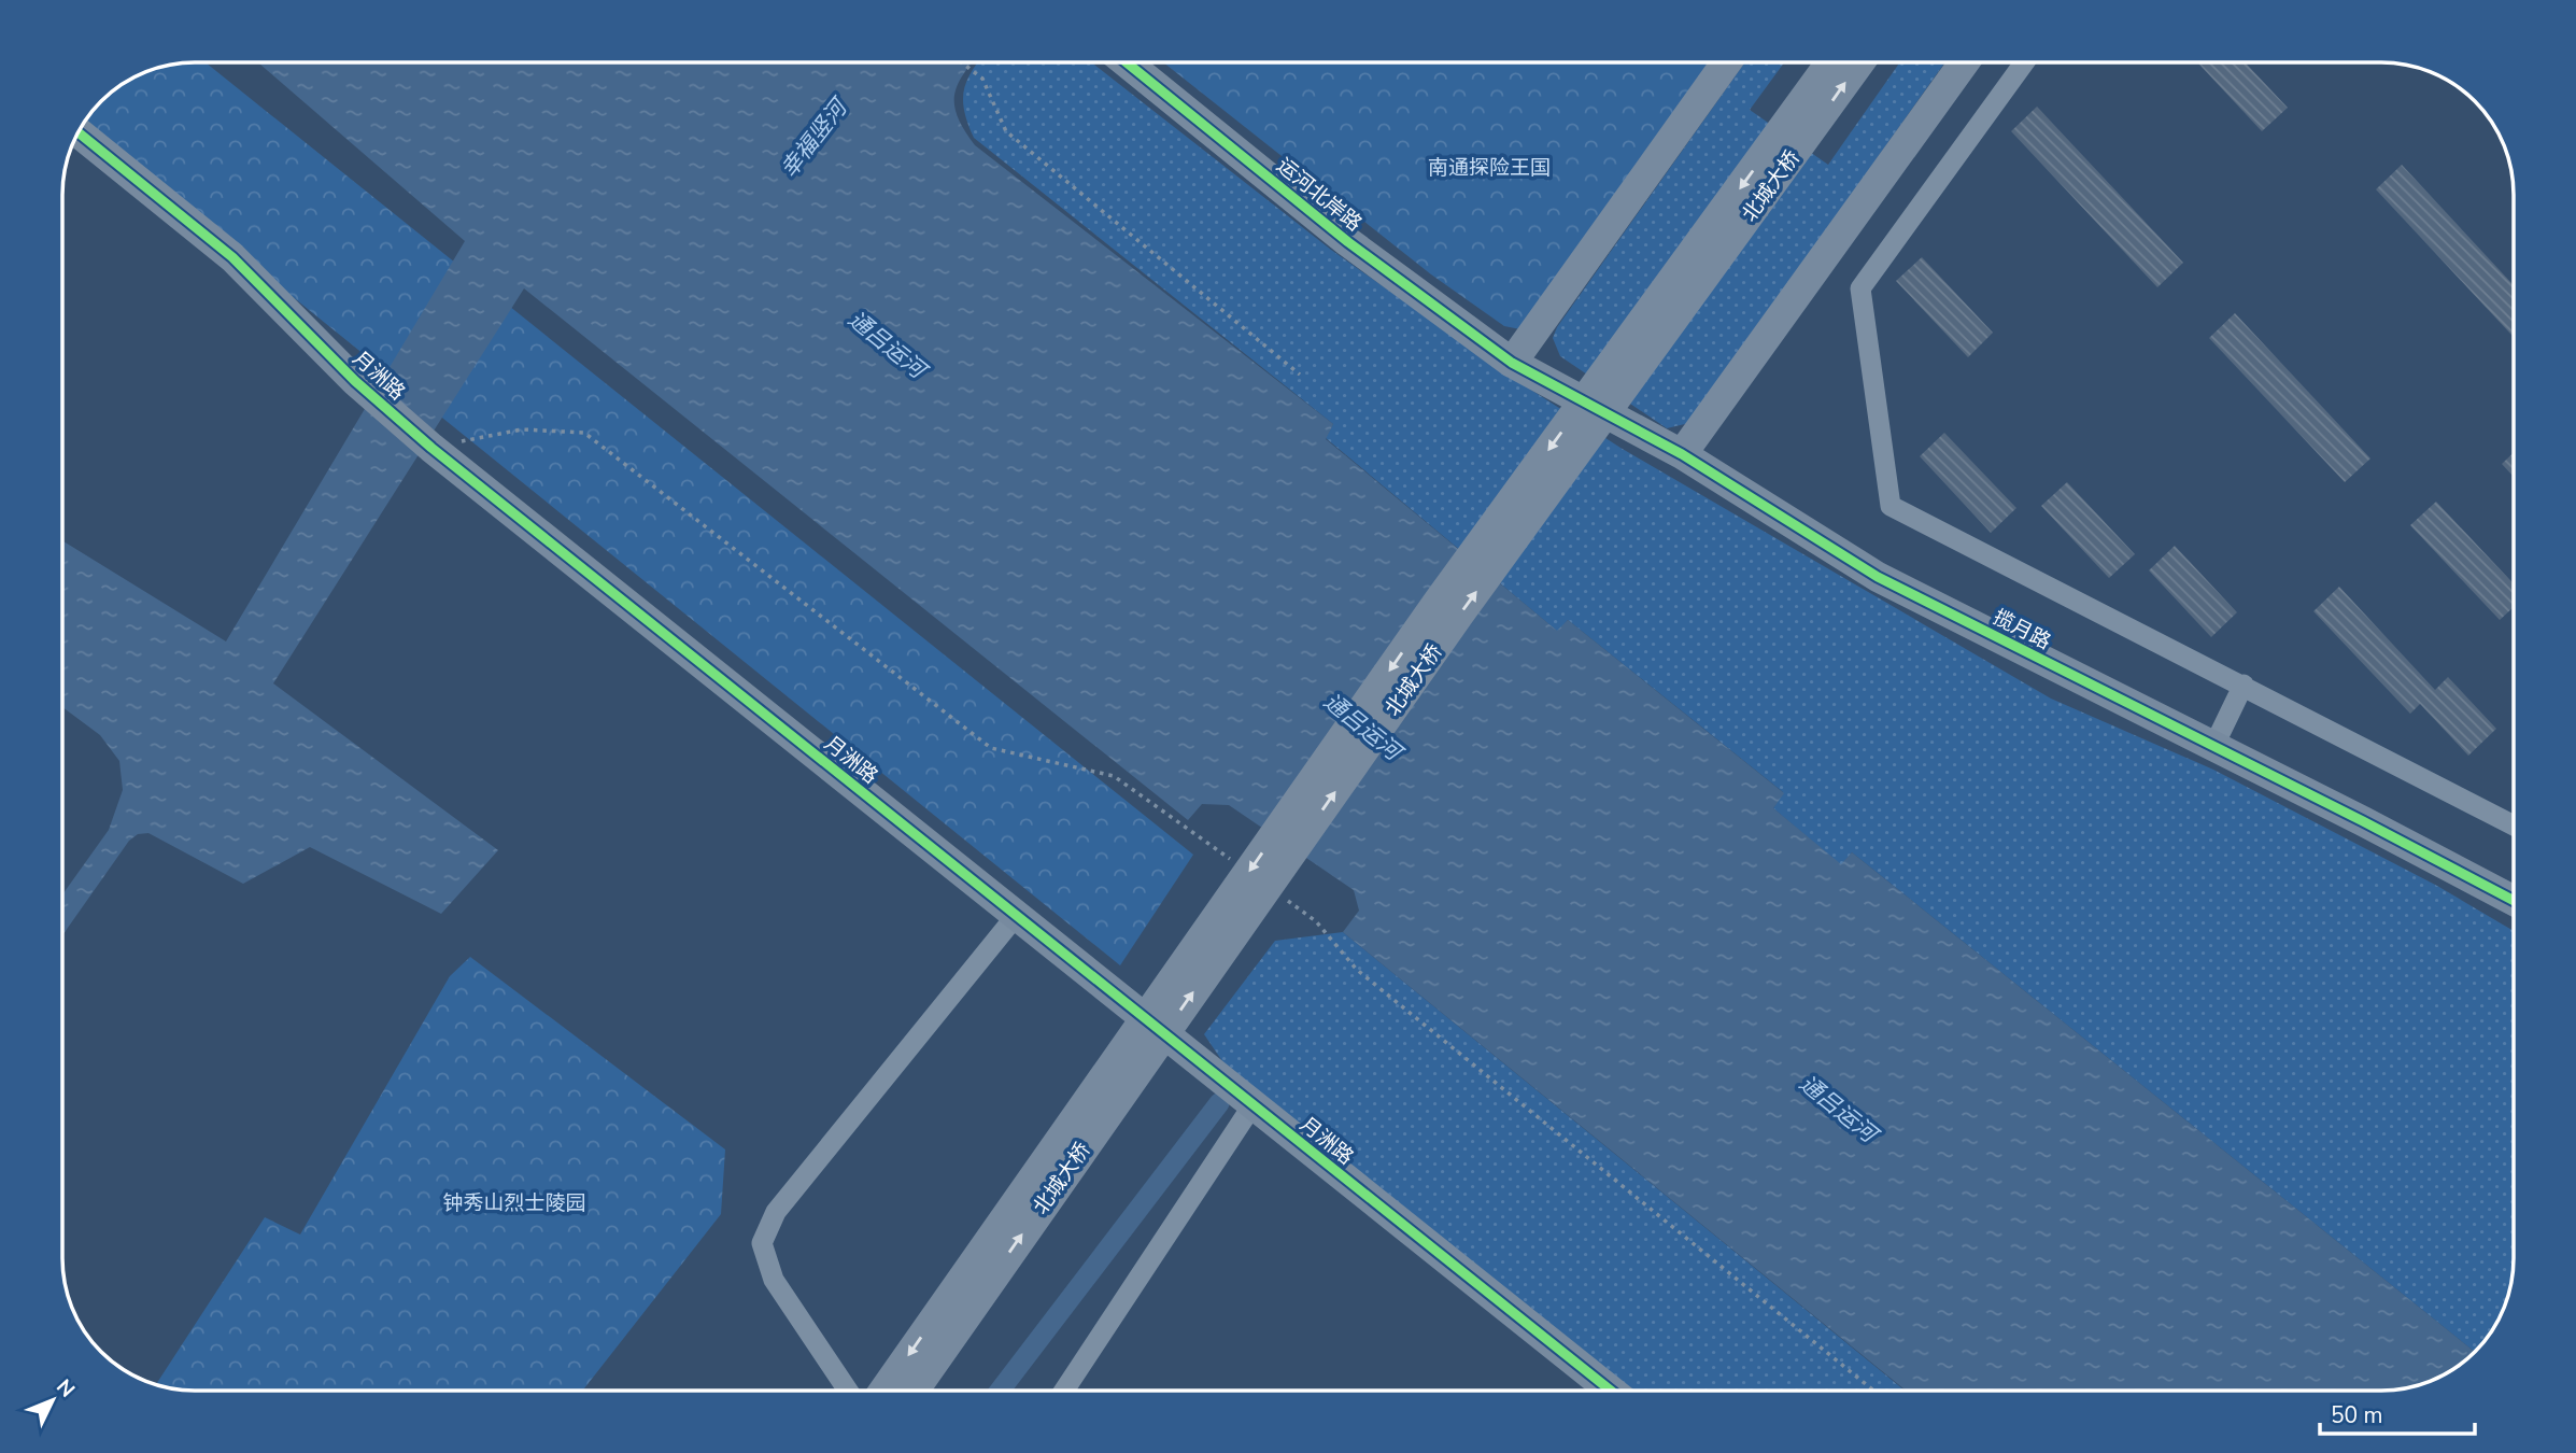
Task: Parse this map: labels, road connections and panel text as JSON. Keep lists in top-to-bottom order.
{
  "streets": {
    "street": [
      "北城大桥",
      "运河北岸路",
      "月洲路",
      "揽月路"
    ]
  },
  "crossings": [
    ["运河北岸路", "揽月路"]
  ],
  "water": ["幸福竖河", "通吕运河"],
  "parks": ["南通探险王国", "钟秀山烈士陵园"],
  "scale_bar": "50 m",
  "north": "top right"
}
